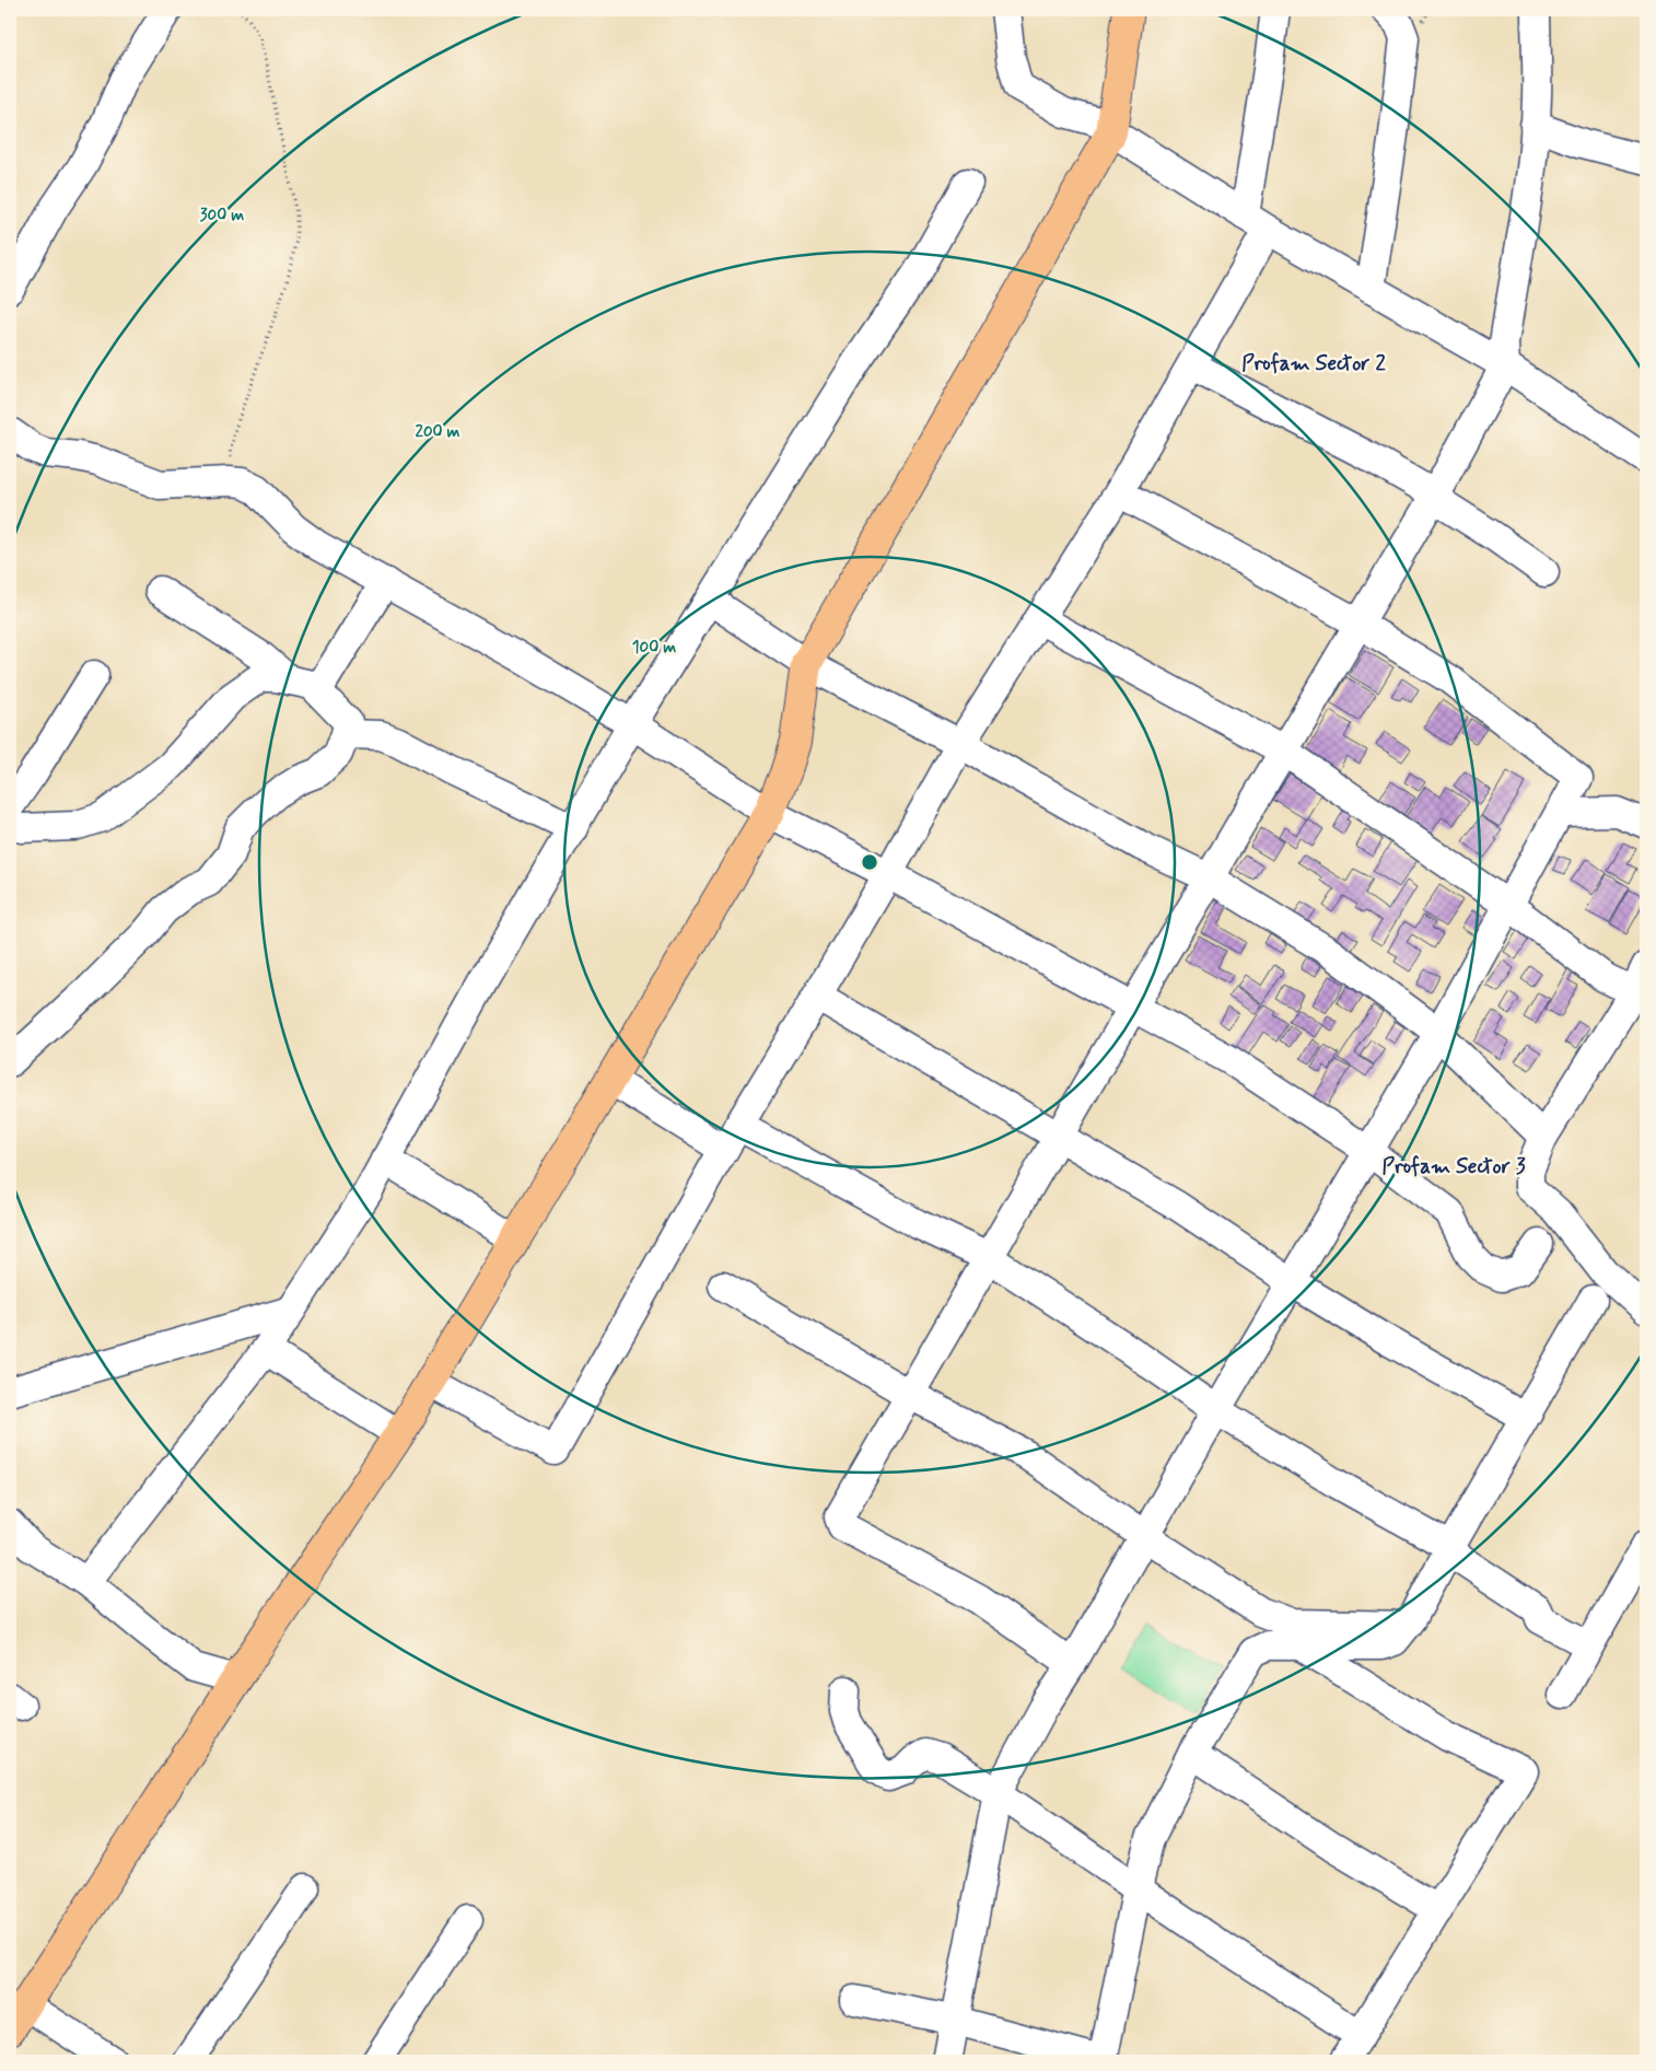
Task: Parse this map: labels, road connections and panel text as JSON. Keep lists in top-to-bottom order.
{
  "districts": ["Profam Sector 2", "Profam Sector 3"],
  "rings": ["300 m", "200 m", "100 m"]
}
